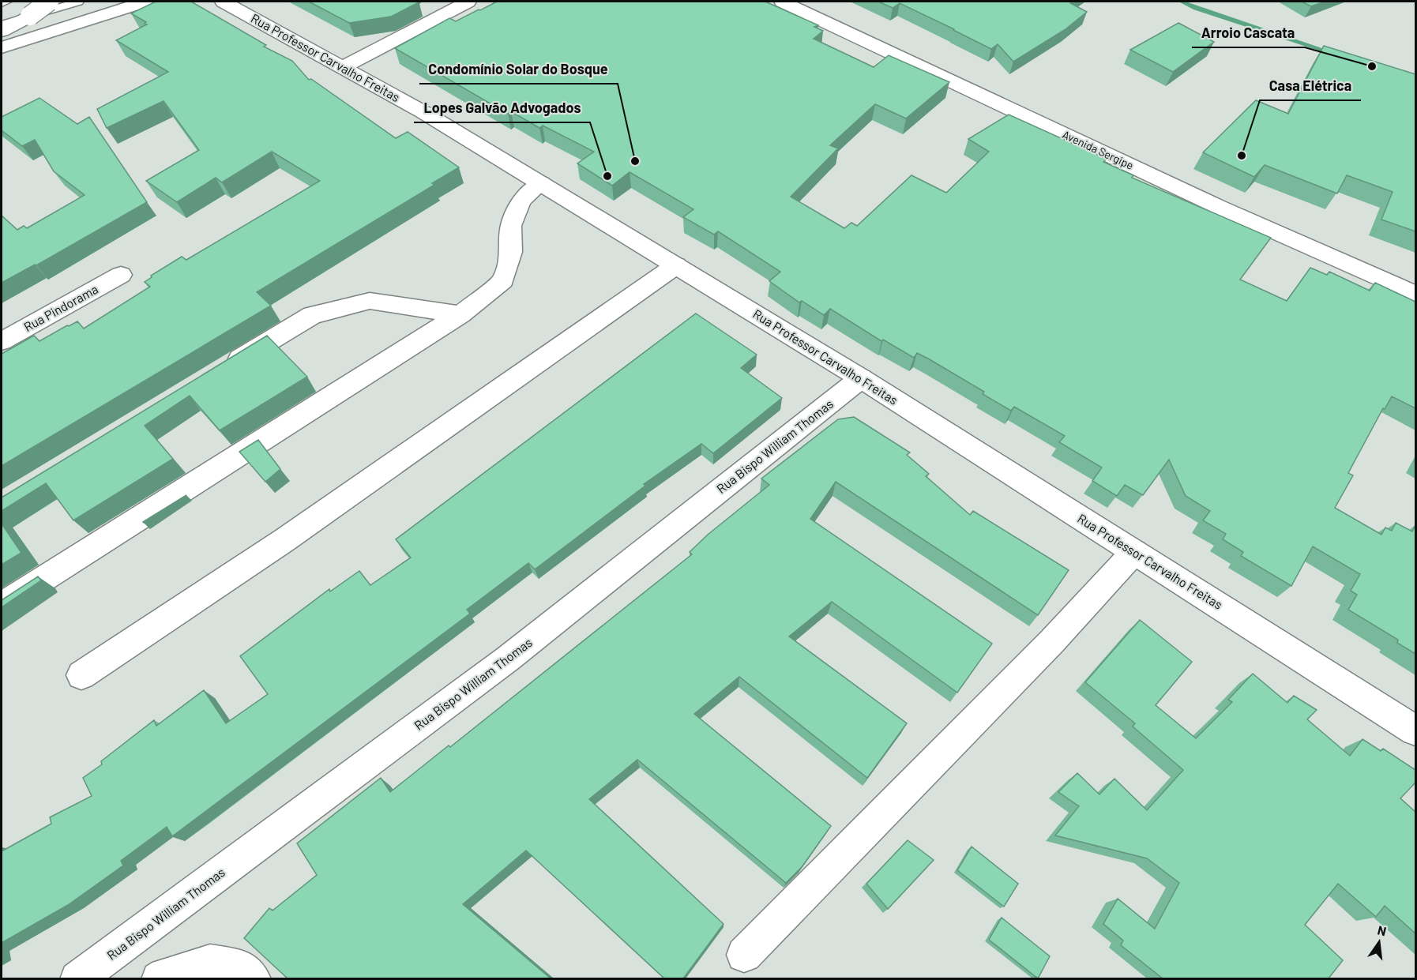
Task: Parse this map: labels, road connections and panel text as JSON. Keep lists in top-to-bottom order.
{
  "streets": {
    "street": [
      "Rua Professor Carvalho Freitas",
      "Avenida Sergipe",
      "Rua Pindorama",
      "Rua Bispo William Thomas"
    ]
  },
  "crossings": [
    ["Rua Professor Carvalho Freitas", "Rua Bispo William Thomas"]
  ],
  "places": [
    "Arroio Cascata",
    "Casa Elétrica",
    "Condomínio Solar do Bosque",
    "Lopes Galvão Advogados"
  ],
  "north": "top"
}
